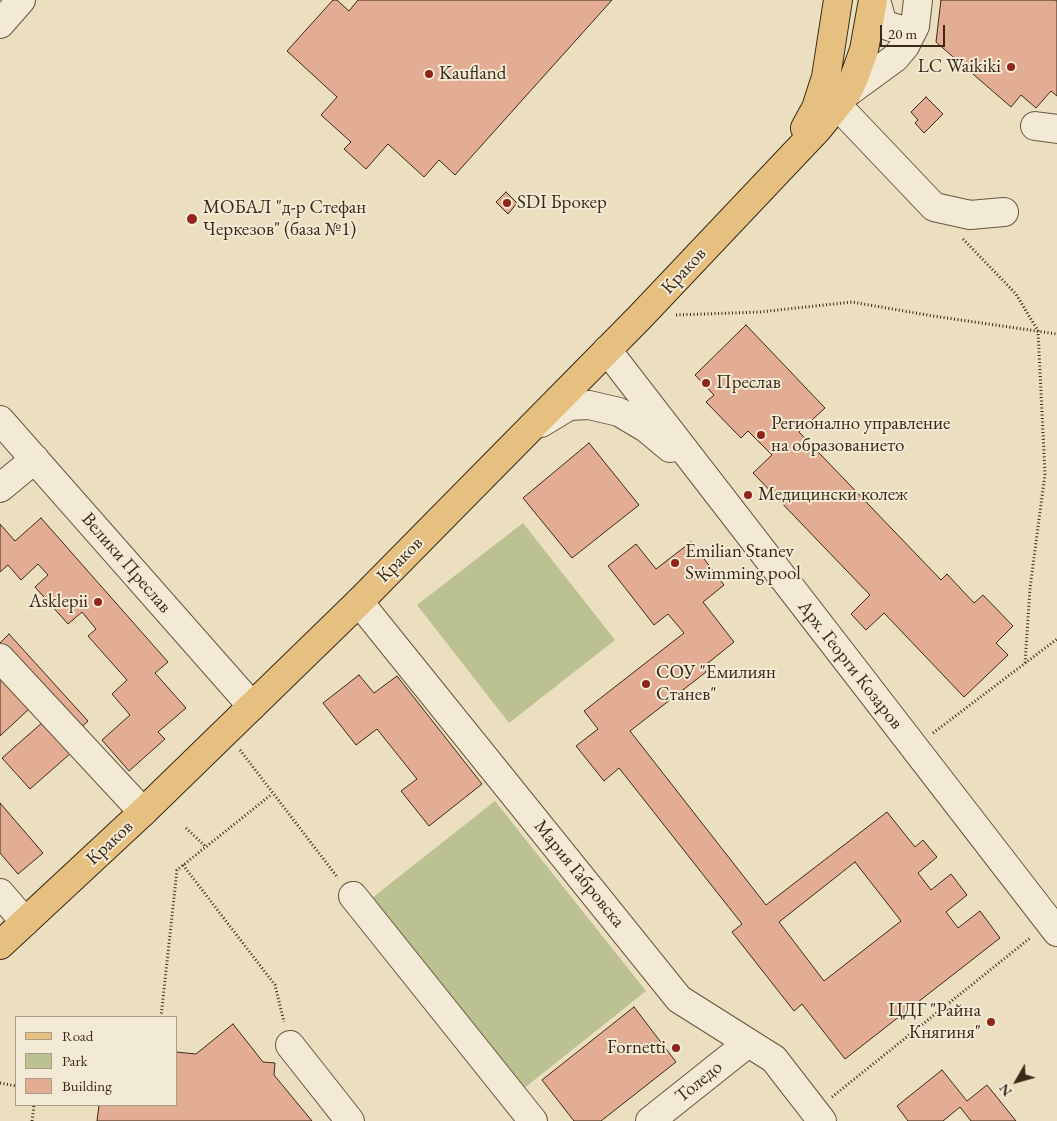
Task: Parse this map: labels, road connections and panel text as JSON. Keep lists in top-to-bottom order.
{
  "streets": {
    "main road": ["Краков"],
    "street": [
      "Велики Преслав",
      "Арх. Георги Козаров",
      "Мария Габровска",
      "Толедо"
    ]
  },
  "crossings": [
    ["Краков", "Велики Преслав"],
    ["Краков", "Арх. Георги Козаров"],
    ["Краков", "Мария Габровска"],
    ["Мария Габровска", "Толедо"]
  ],
  "places": [
    "LC Waikiki",
    "Kaufland",
    "SDI Брокер",
    "МОБАЛ \"д-р Стефан Черкезов\" (база №1)",
    "Преслав",
    "Регионално управление на образованието",
    "Медицински колеж",
    "Emilian Stanev Swimming pool",
    "Asklepii",
    "СОУ \"Емилиян Станев\"",
    "ЦДГ \"Райна Княгиня\"",
    "Fornetti"
  ],
  "legend": ["Road", "Park", "Building"],
  "scale_bar": "20 m",
  "north": "bottom left"
}
